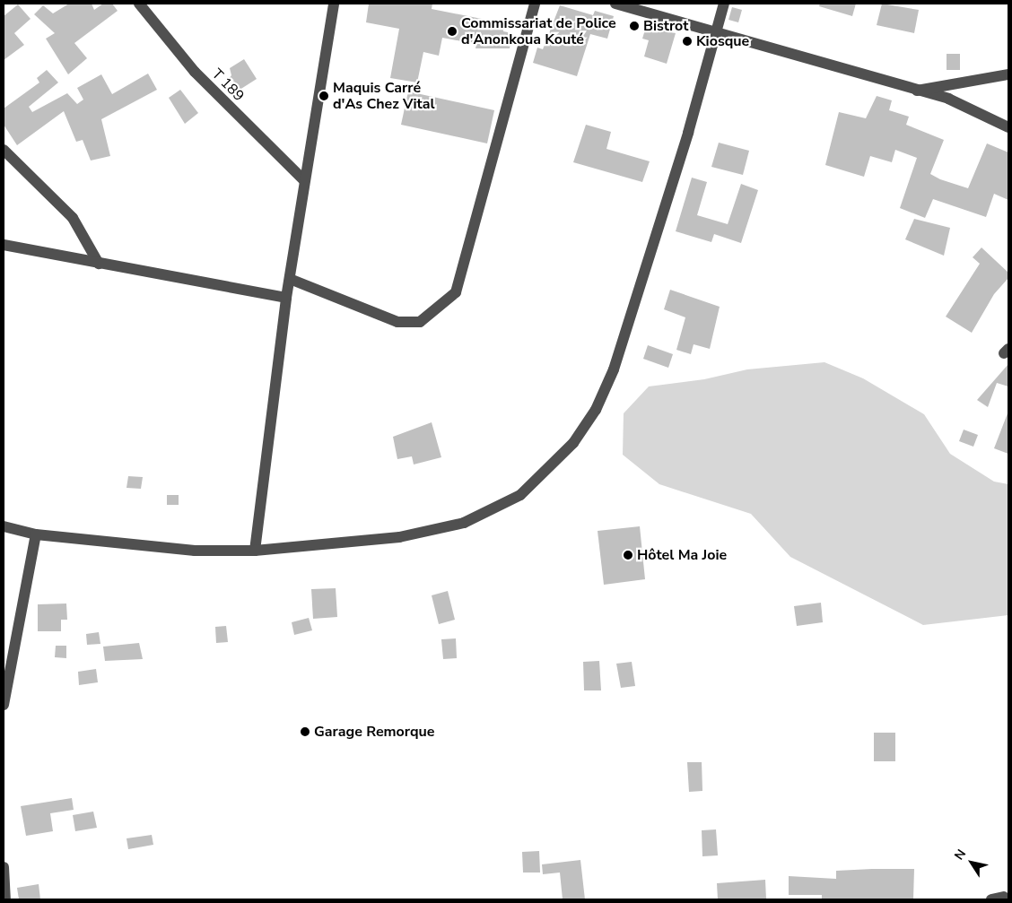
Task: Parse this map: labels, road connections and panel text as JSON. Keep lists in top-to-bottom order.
{
  "streets": {
    "street": ["T 189"]
  },
  "places": [
    "Bistrot",
    "Commissariat de Police d'Anonkoua Kouté",
    "Kiosque",
    "Maquis Carré d'As Chez Vital",
    "Hôtel Ma Joie",
    "Garage Remorque"
  ],
  "north": "top left"
}
